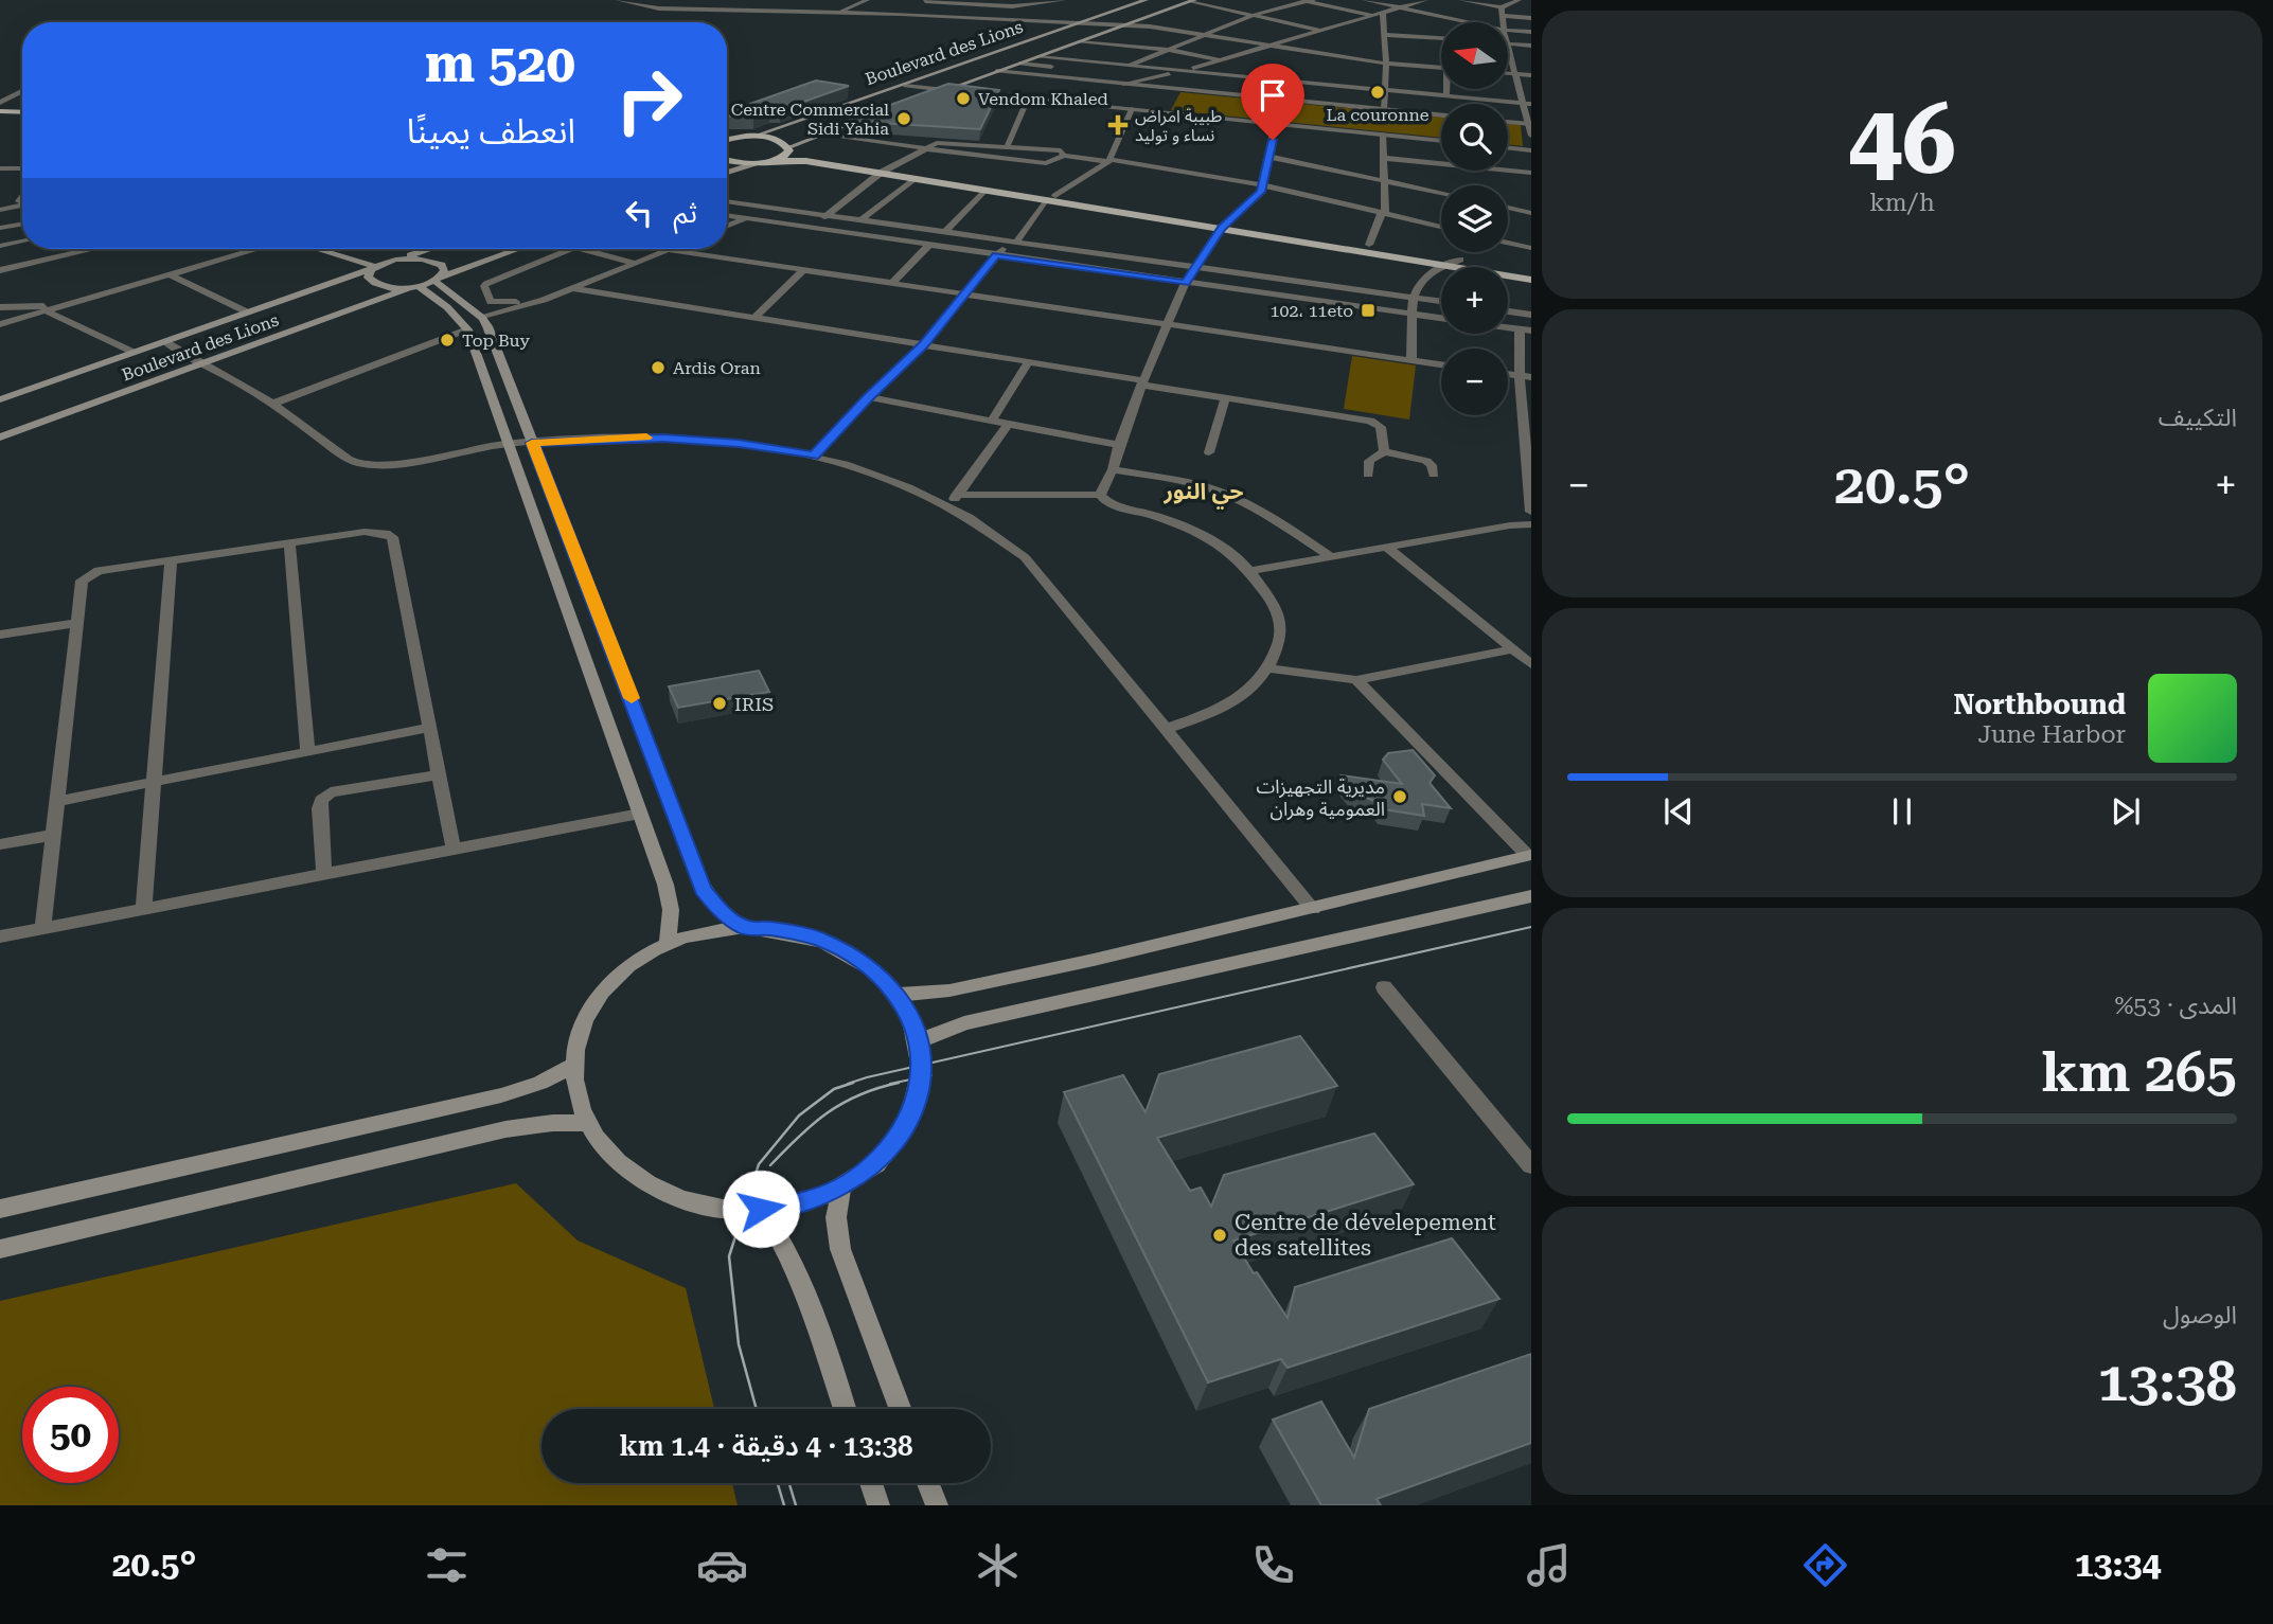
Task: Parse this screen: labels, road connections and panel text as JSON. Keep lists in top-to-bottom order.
{
  "streets": {
    "main road": ["Boulevard des Lions"]
  },
  "districts": ["حي النور"],
  "places": {
    "other": [
      "La couronne",
      "Vendom Khaled",
      "Centre Commercial Sidi Yahia",
      "Top Buy",
      "Ardis Oran",
      "IRIS",
      "مديرية التجهيزات العمومية وهران",
      "Centre de dévelepement des satellites"
    ],
    "health": ["طبيبة امراض نساء و توليد"],
    "transit": ["102، 11eto"]
  },
  "north": "left",
  "page": {
    "tile": [
      ["46", "km/h"],
      "التكييف",
      ["المدى · 53%", "265 km"],
      ["الوصول", "13:38"]
    ],
    "map_buttons": ["+", "−"],
    "turn": ["520 m", "انعطف يمينًا"],
    "then": "ثم",
    "heat": ["−", "20.5°", "+"],
    "song": ["Northbound", "June Harbor"],
    "limit": "50",
    "trip": "13:38 · 4 دقيقة · 1.4 km",
    "tabs": ["13:34", "20.5°"]
  }
}
